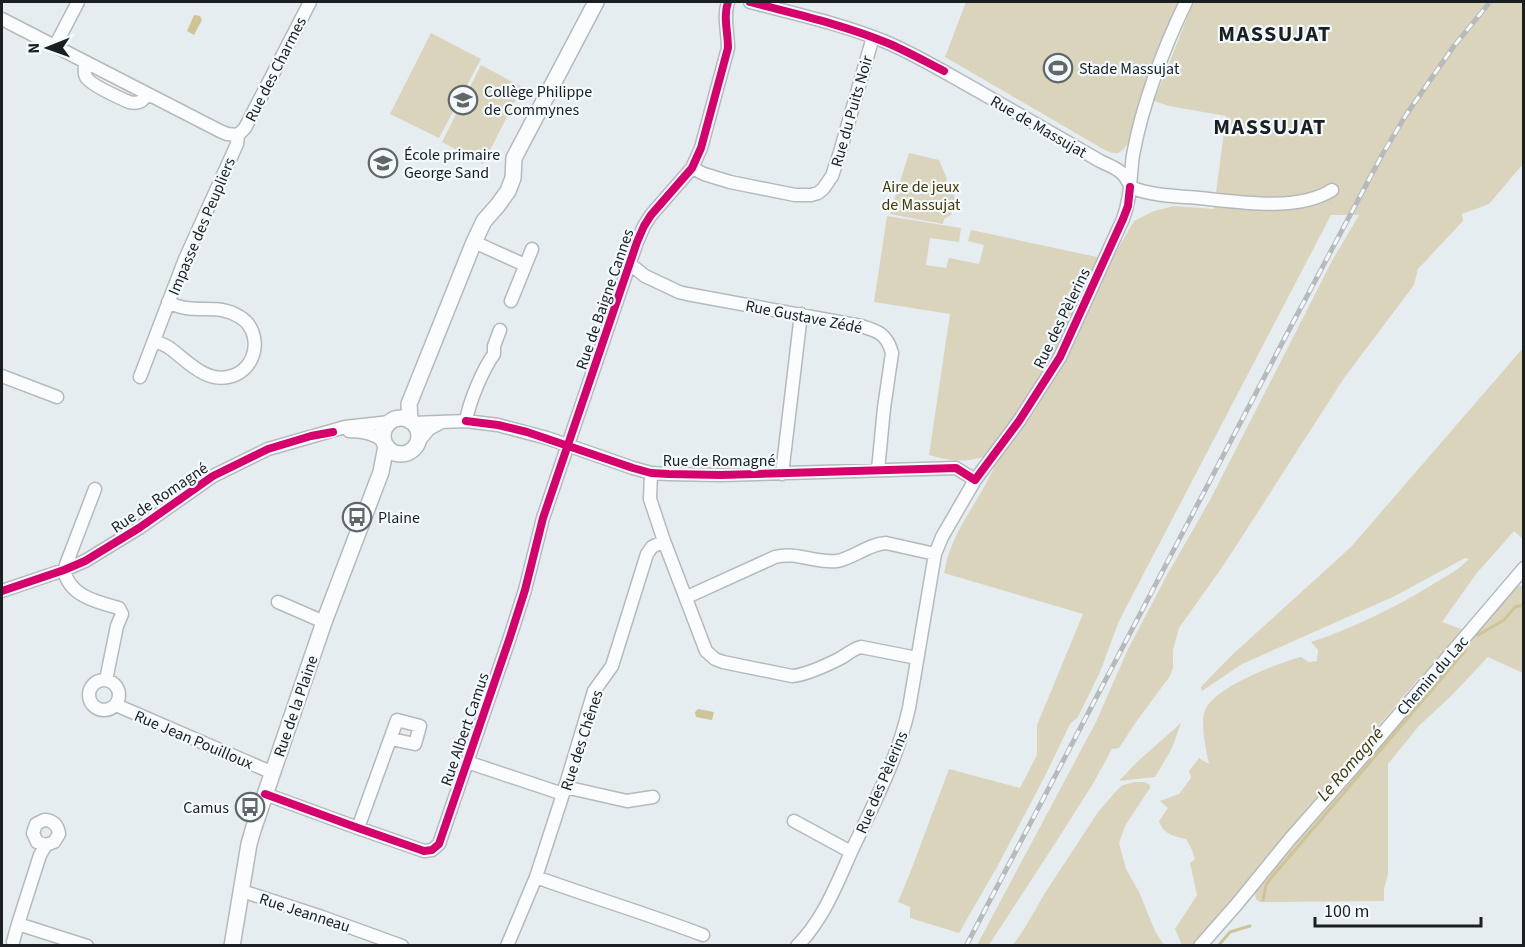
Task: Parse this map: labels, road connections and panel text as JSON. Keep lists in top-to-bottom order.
{
  "streets": {
    "street": [
      "Rue des Charmes",
      "Rue du Puits Noir",
      "Rue de Massujat",
      "Impasse des Peupliers",
      "Rue de Baigne Cannes",
      "Rue Gustave Zédé",
      "Rue des Pèlerins",
      "Rue de Romagné",
      "Chemin du Lac",
      "Rue de la Plaine",
      "Rue Albert Camus",
      "Rue Jean Pouilloux",
      "Rue des Chênes",
      "Rue Jeanneau"
    ]
  },
  "crossings": [
    ["Rue des Charmes", "Impasse des Peupliers"],
    ["Rue du Puits Noir", "Rue de Massujat"],
    ["Rue du Puits Noir", "Rue de Baigne Cannes"],
    ["Rue de Massujat", "Rue des Pèlerins"],
    ["Rue de Baigne Cannes", "Rue Gustave Zédé"],
    ["Rue de Baigne Cannes", "Rue de Romagné"],
    ["Rue de Baigne Cannes", "Rue Albert Camus"],
    ["Rue Gustave Zédé", "Rue de Romagné"],
    ["Rue des Pèlerins", "Rue de Romagné"],
    ["Rue de Romagné", "Rue de la Plaine"],
    ["Rue de Romagné", "Rue Albert Camus"],
    ["Rue de la Plaine", "Rue Albert Camus"],
    ["Rue de la Plaine", "Rue Jean Pouilloux"],
    ["Rue de la Plaine", "Rue Jeanneau"]
  ],
  "districts": ["MASSUJAT", "MASSUJAT"],
  "water": ["Le Romagné"],
  "parks": ["Aire de jeux de Massujat"],
  "places": {
    "sports": ["Stade Massujat"],
    "school or university": ["Collège Philippe de Commynes", "École primaire George Sand"],
    "bus stop": ["Plaine", "Camus"]
  },
  "scale_bar": "100 m",
  "north": "left"
}
